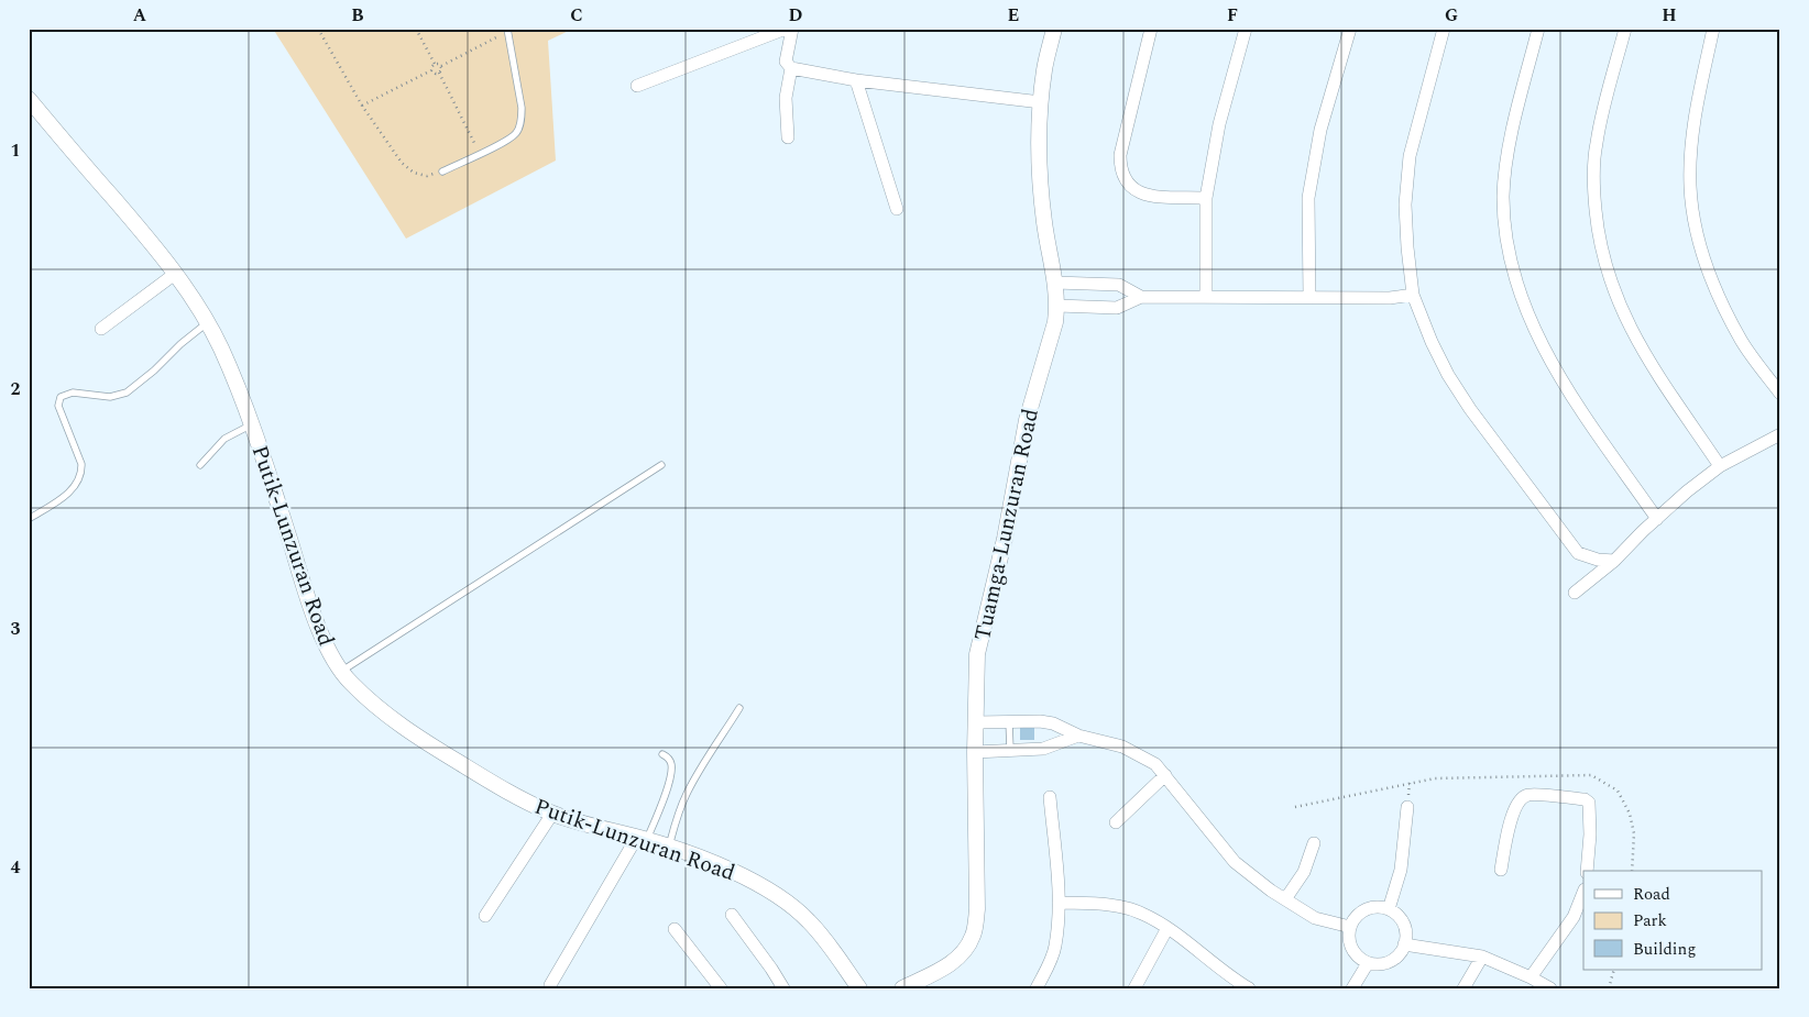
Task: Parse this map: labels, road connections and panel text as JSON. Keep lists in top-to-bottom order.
{
  "streets": {
    "street": ["Tuamga-Lunzuran Road", "Putik-Lunzuran Road"]
  },
  "legend": ["Road", "Park", "Building"],
  "grid": {
    "columns": [
      "A",
      "B",
      "C",
      "D",
      "E",
      "F",
      "G",
      "H"
    ],
    "rows": [
      "1",
      "2",
      "3",
      "4"
    ]
  }
}
